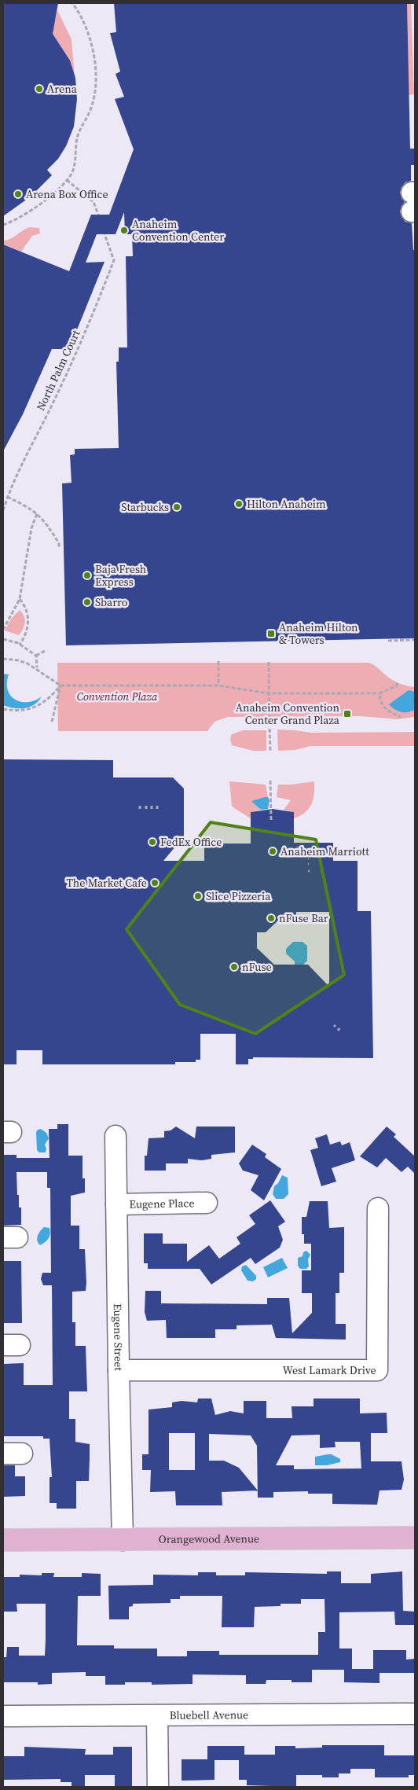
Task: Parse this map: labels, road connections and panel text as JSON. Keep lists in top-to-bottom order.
{
  "streets": {
    "main road": ["Orangewood Avenue"],
    "street": [
      "Eugene Place",
      "Eugene Street",
      "West Lamark Drive",
      "Bluebell Avenue"
    ],
    "path": ["North Palm Court"]
  },
  "crossings": [
    ["Eugene Place", "Eugene Street"],
    ["Eugene Street", "West Lamark Drive"],
    ["Eugene Street", "Orangewood Avenue"]
  ],
  "parks": ["Convention Plaza"],
  "places": {
    "other": [
      "Arena",
      "Arena Box Office",
      "Anaheim Convention Center",
      "Hilton Anaheim",
      "Starbucks",
      "Baja Fresh Express",
      "Sbarro",
      "FedEx Office",
      "Anaheim Marriott",
      "The Market Cafe",
      "Slice Pizzeria",
      "nFuse Bar",
      "nFuse"
    ],
    "transit": ["Anaheim Hilton & Towers", "Anaheim Convention Center Grand Plaza"]
  }
}
